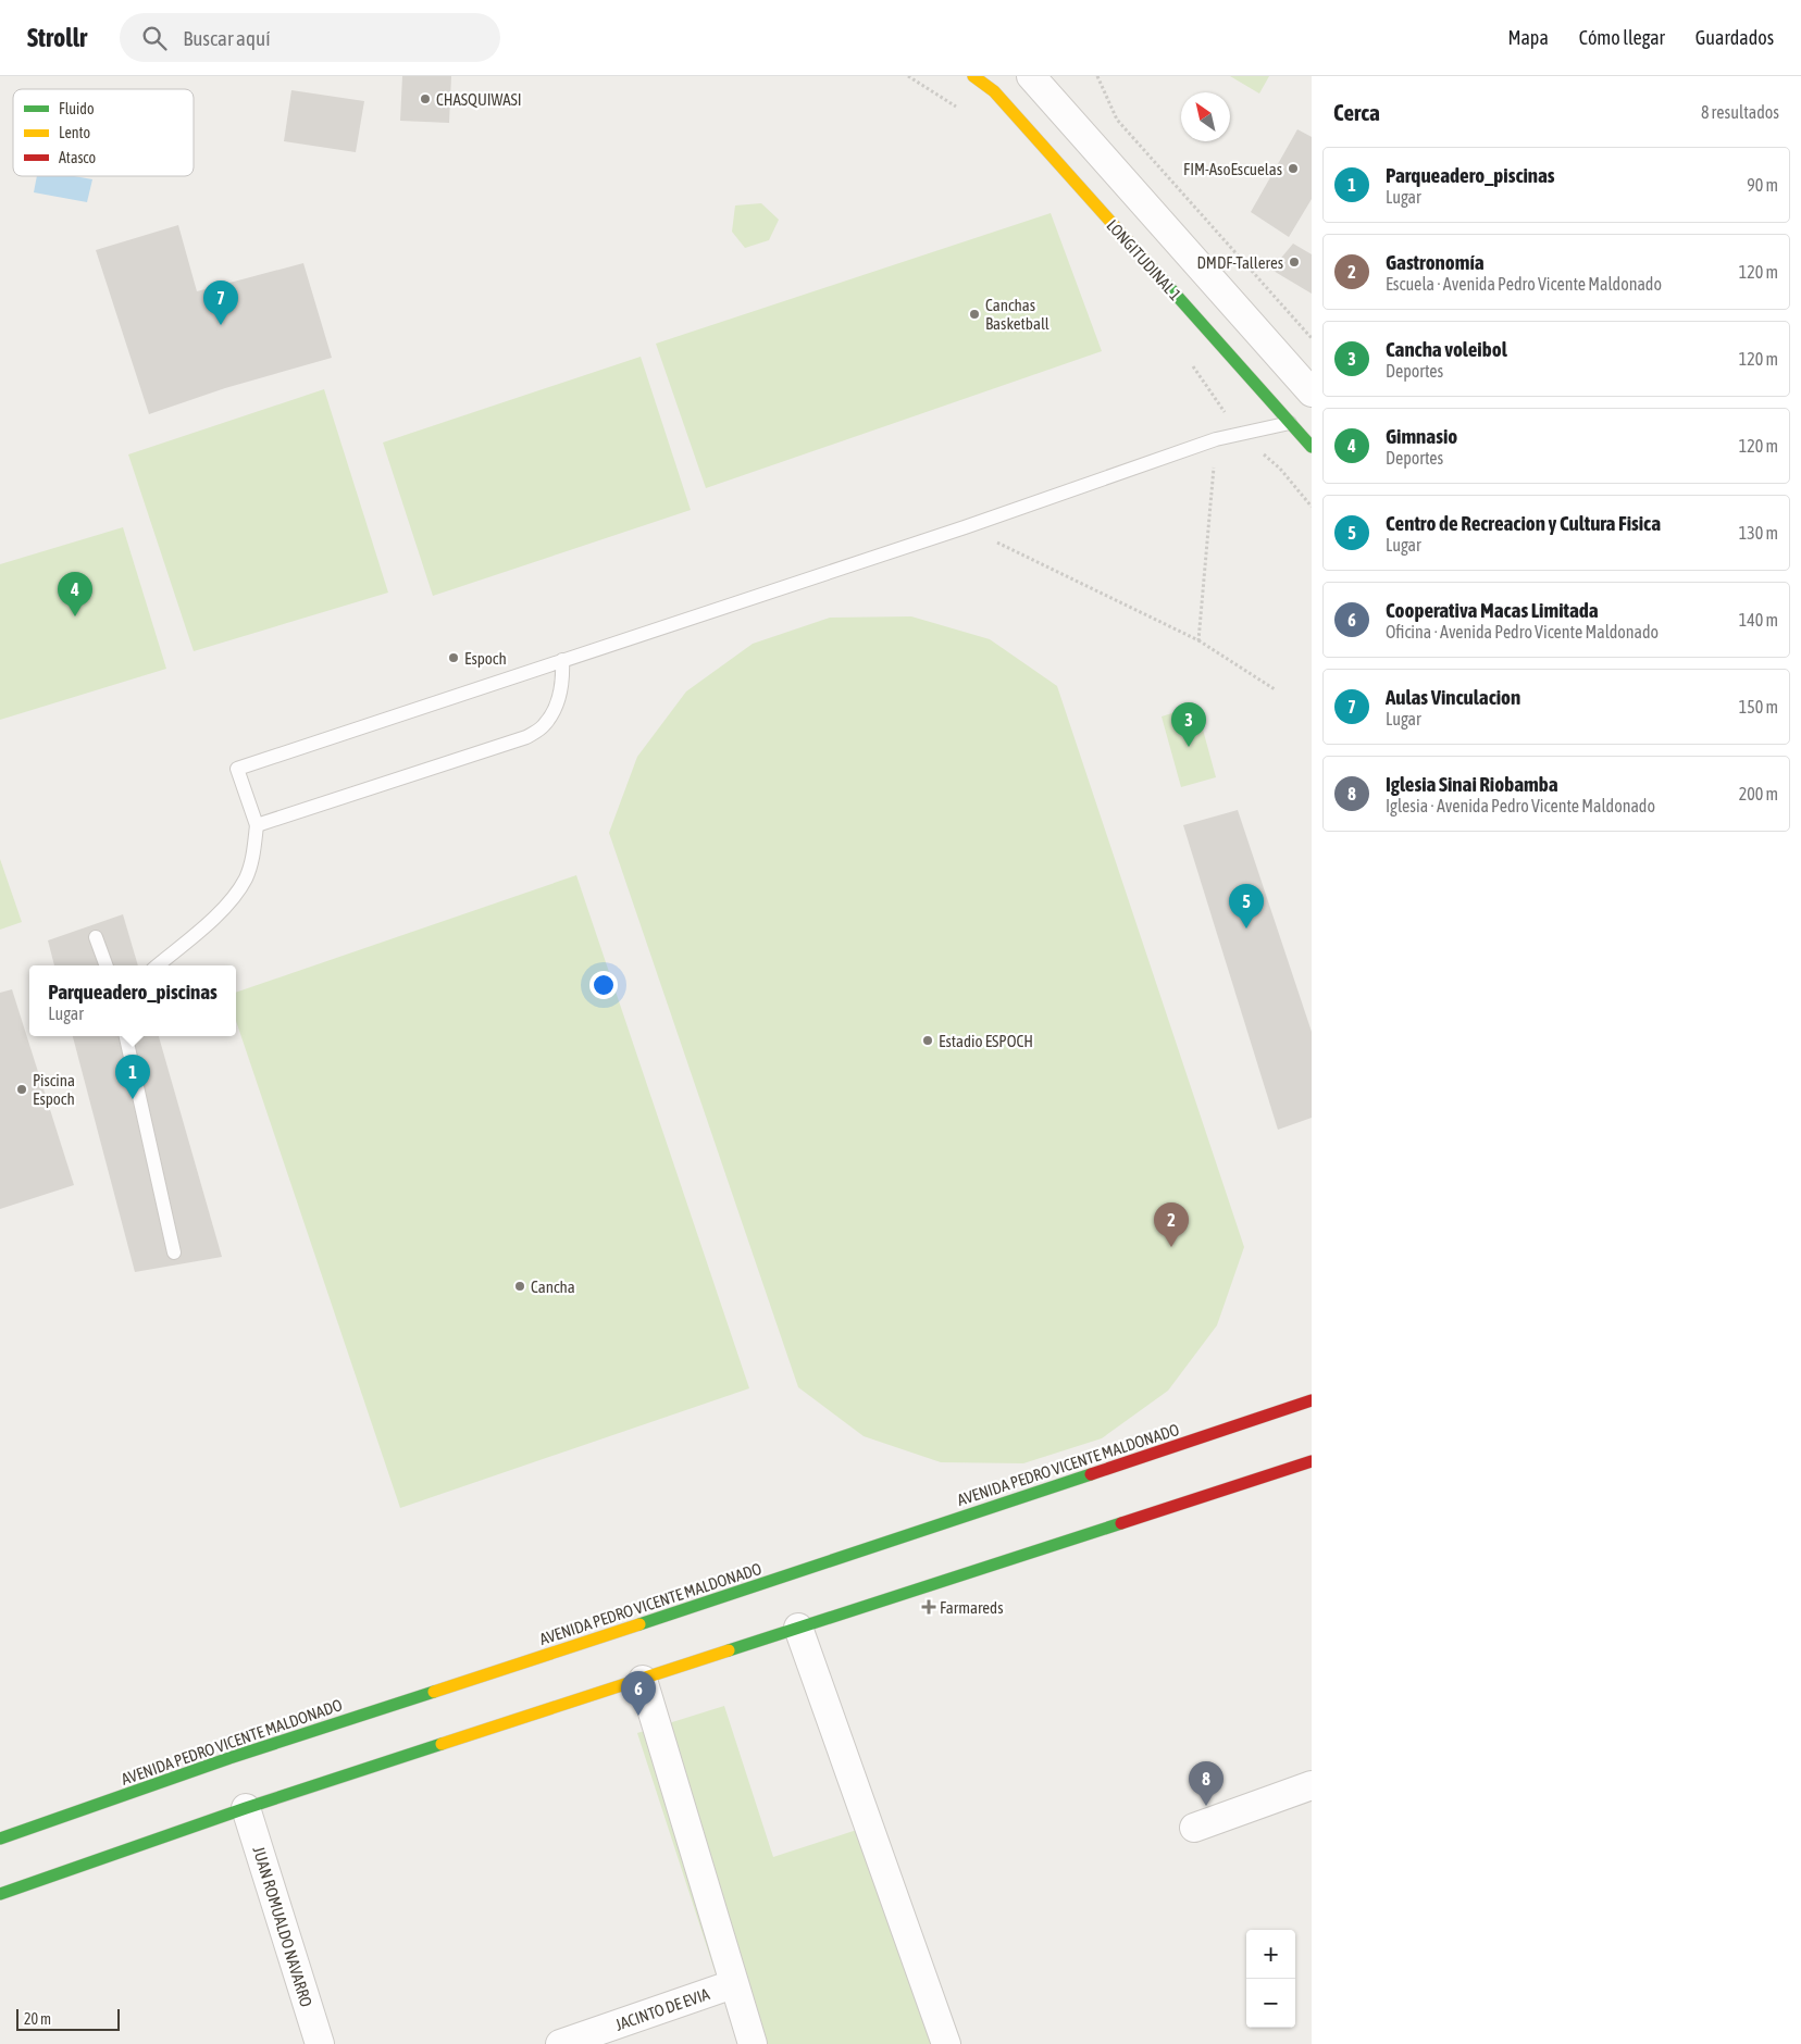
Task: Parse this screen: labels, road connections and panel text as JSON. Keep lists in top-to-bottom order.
{
  "streets": {
    "main road": ["LONGITUDINAL 1", "AVENIDA PEDRO VICENTE MALDONADO"],
    "street": ["JUAN ROMUALDO NAVARRO", "JACINTO DE EVIA"]
  },
  "places": {
    "other": [
      "CHASQUIWASI",
      "FIM-AsoEscuelas",
      "DMDF-Talleres",
      "Canchas Basketball",
      "Espoch",
      "Estadio ESPOCH",
      "Piscina Espoch",
      "Cancha"
    ],
    "health": ["Farmareds"]
  },
  "legend": ["Fluido", "Lento", "Atasco"],
  "scale_bar": "20 m",
  "north": "top left",
  "page": {
    "header": "Strollr",
    "search": "Buscar aquí",
    "nav": ["Mapa", "Cómo llegar", "Guardados"],
    "heading": ["Cerca", "8 resultados"],
    "list": [
      {
        "mark": "1",
        "name": "Parqueadero_piscinas",
        "note": "Lugar",
        "value": "90 m"
      },
      {
        "mark": "2",
        "name": "Gastronomía",
        "note": "Escuela · Avenida Pedro Vicente Maldonado",
        "value": "120 m"
      },
      {
        "mark": "3",
        "name": "Cancha voleibol",
        "note": "Deportes",
        "value": "120 m"
      },
      {
        "mark": "4",
        "name": "Gimnasio",
        "note": "Deportes",
        "value": "120 m"
      },
      {
        "mark": "5",
        "name": "Centro de Recreacion y Cultura Fisica",
        "note": "Lugar",
        "value": "130 m"
      },
      {
        "mark": "6",
        "name": "Cooperativa Macas Limitada",
        "note": "Oficina · Avenida Pedro Vicente Maldonado",
        "value": "140 m"
      },
      {
        "mark": "7",
        "name": "Aulas Vinculacion",
        "note": "Lugar",
        "value": "150 m"
      },
      {
        "mark": "8",
        "name": "Iglesia Sinai Riobamba",
        "note": "Iglesia · Avenida Pedro Vicente Maldonado",
        "value": "200 m"
      }
    ],
    "pins": [
      "7",
      "4",
      "3",
      "5",
      "1",
      "2",
      "6",
      "8"
    ],
    "popup": ["Parqueadero_piscinas", "Lugar"],
    "map_buttons": ["+", "−"],
    "scale": "20 m"
  }
}
